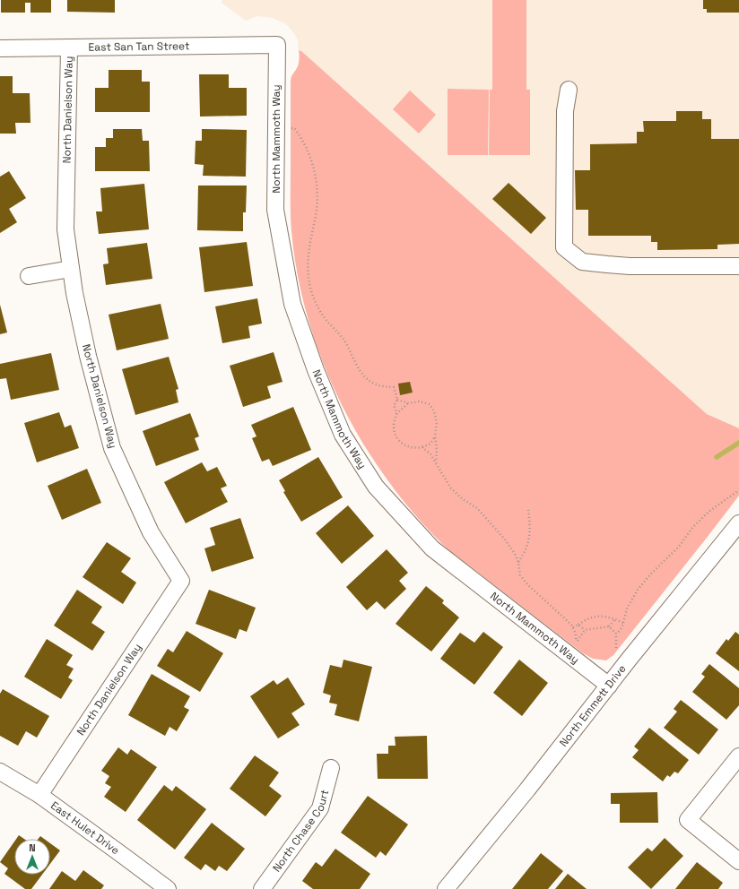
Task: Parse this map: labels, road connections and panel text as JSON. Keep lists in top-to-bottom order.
{
  "streets": {
    "street": [
      "East San Tan Street",
      "North Danielson Way",
      "North Mammoth Way",
      "North Emmett Drive",
      "East Hulet Drive",
      "North Chase Court"
    ]
  },
  "crossings": [
    ["East San Tan Street", "North Danielson Way"],
    ["East San Tan Street", "North Mammoth Way"],
    ["North Danielson Way", "East Hulet Drive"],
    ["North Mammoth Way", "North Emmett Drive"]
  ],
  "north": "top"
}
